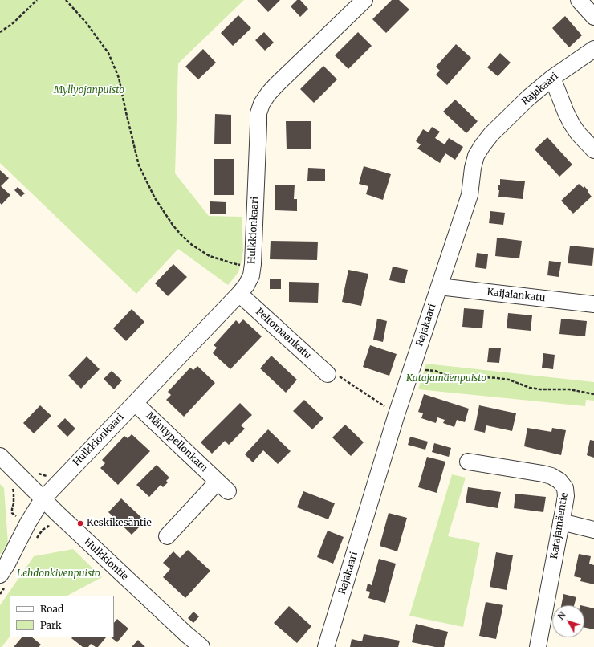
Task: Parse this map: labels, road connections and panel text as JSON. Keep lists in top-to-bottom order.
{
  "streets": {
    "street": [
      "Rajakaari",
      "Hulkkionkaari",
      "Kaijalankatu",
      "Peltomaankatu",
      "Mäntypellonkatu",
      "Katajamäentie",
      "Hulkkiontie"
    ]
  },
  "crossings": [
    ["Rajakaari", "Kaijalankatu"],
    ["Hulkkionkaari", "Peltomaankatu"],
    ["Hulkkionkaari", "Mäntypellonkatu"],
    ["Hulkkionkaari", "Hulkkiontie"]
  ],
  "parks": ["Myllyojanpuisto", "Katajamäenpuisto", "Lehdonkivenpuisto"],
  "places": ["Keskikesäntie"],
  "legend": ["Road", "Park"],
  "north": "top left"
}
